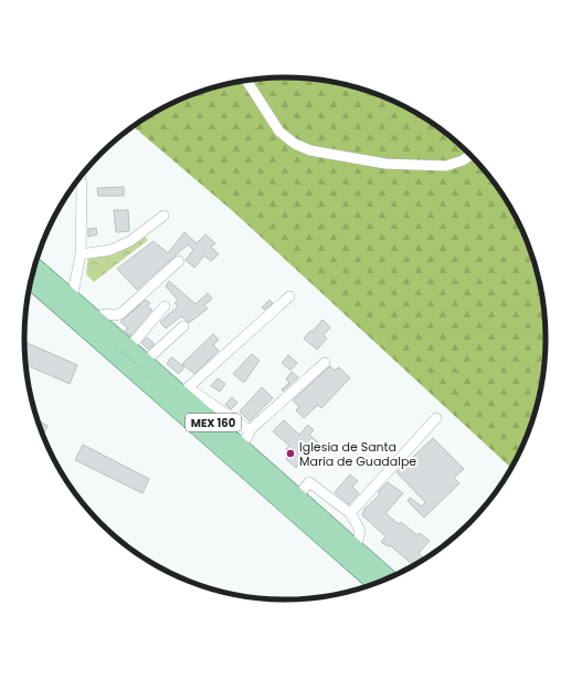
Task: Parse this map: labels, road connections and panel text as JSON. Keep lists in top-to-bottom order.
{
  "streets": {
    "main road": ["MEX 160"]
  },
  "places": ["Iglesia de Santa Maria de Guadalpe"]
}
